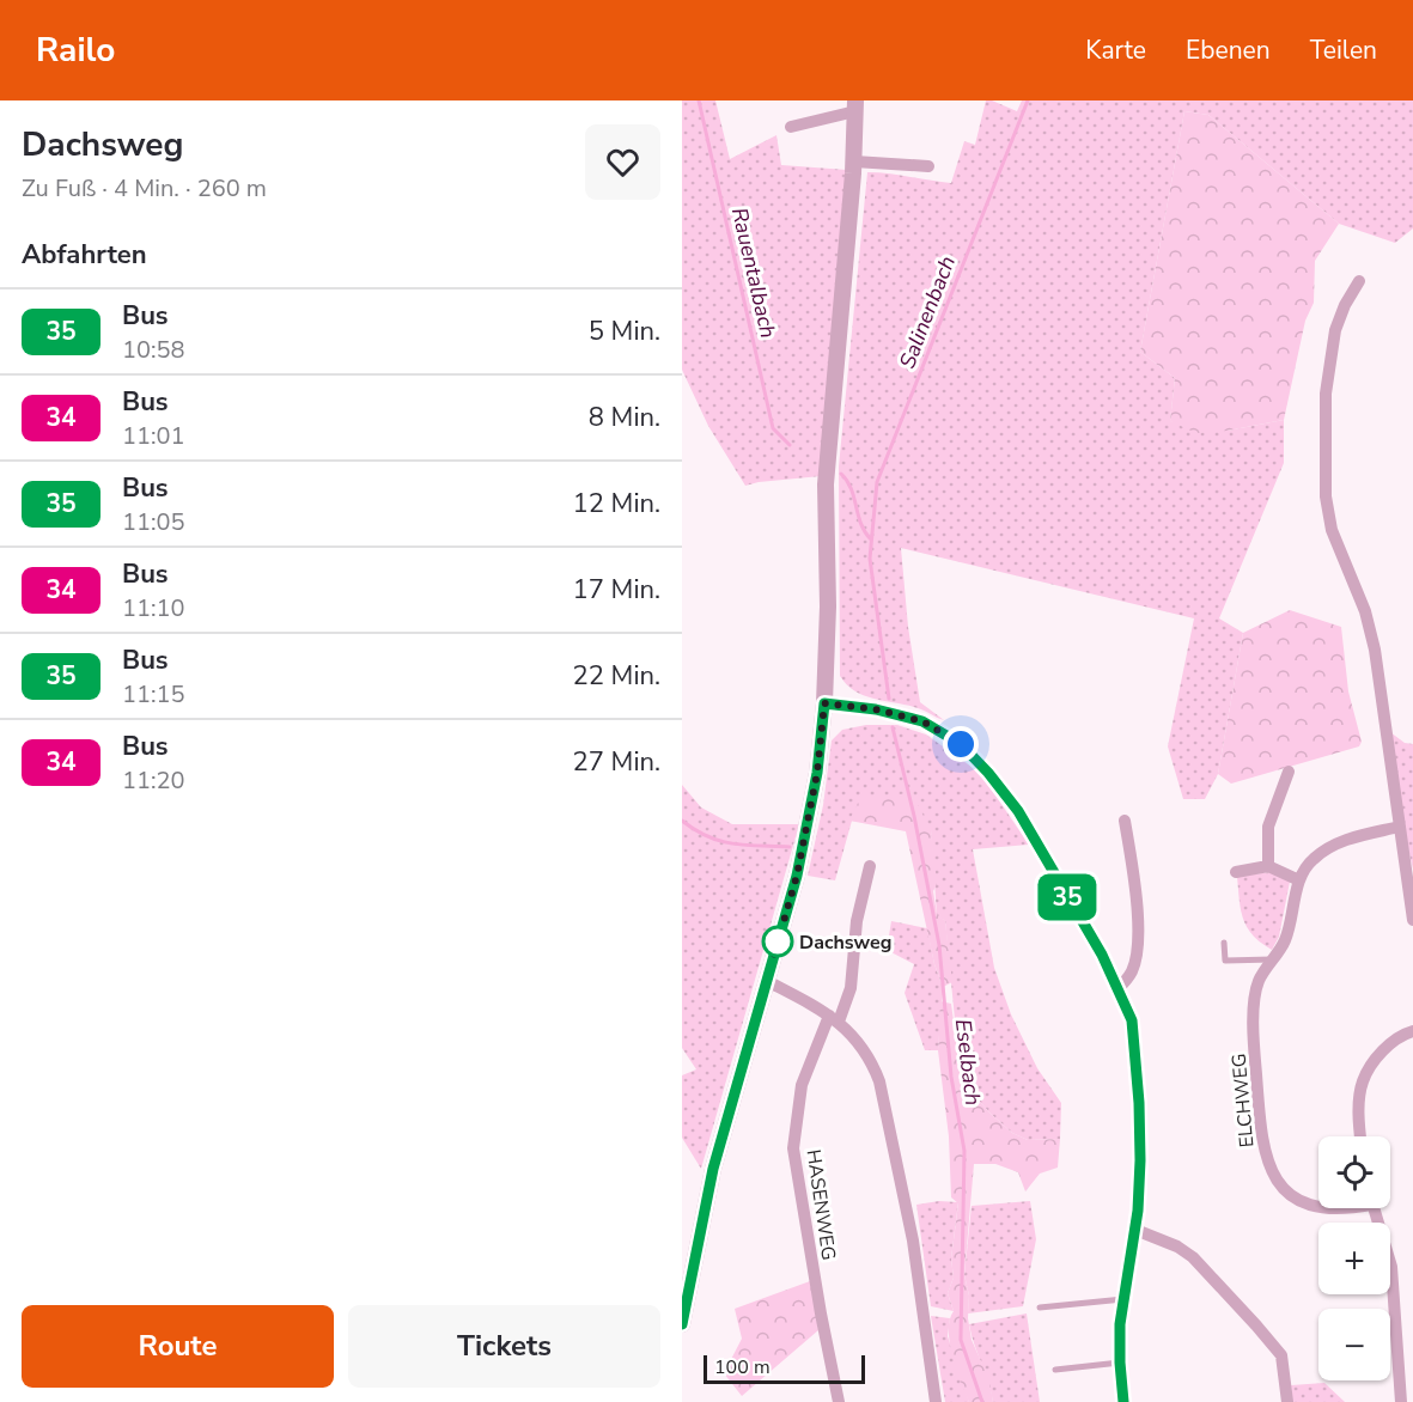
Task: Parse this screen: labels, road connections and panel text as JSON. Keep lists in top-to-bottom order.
{
  "streets": {
    "street": ["ELCHWEG", "HASENWEG"]
  },
  "water": ["Rauentalbach", "Salinenbach", "Eselbach"],
  "places": ["Dachsweg"],
  "lines": ["bus line 35"],
  "scale_bar": "100 m",
  "page": {
    "header": "Railo",
    "nav": ["Karte", "Ebenen", "Teilen"],
    "heading": [
      ["Dachsweg", "Zu Fuß · 4 Min. · 260 m"],
      "Abfahrten"
    ],
    "on_map": "35",
    "list": [
      {
        "mark": "35",
        "name": "Bus",
        "note": "10:58",
        "value": "5 Min."
      },
      {
        "mark": "34",
        "name": "Bus",
        "note": "11:01",
        "value": "8 Min."
      },
      {
        "mark": "35",
        "name": "Bus",
        "note": "11:05",
        "value": "12 Min."
      },
      {
        "mark": "34",
        "name": "Bus",
        "note": "11:10",
        "value": "17 Min."
      },
      {
        "mark": "35",
        "name": "Bus",
        "note": "11:15",
        "value": "22 Min."
      },
      {
        "mark": "34",
        "name": "Bus",
        "note": "11:20",
        "value": "27 Min."
      }
    ],
    "map_buttons": ["+", "−"],
    "buttons": ["Route", "Tickets"],
    "scale": "100 m"
  }
}
